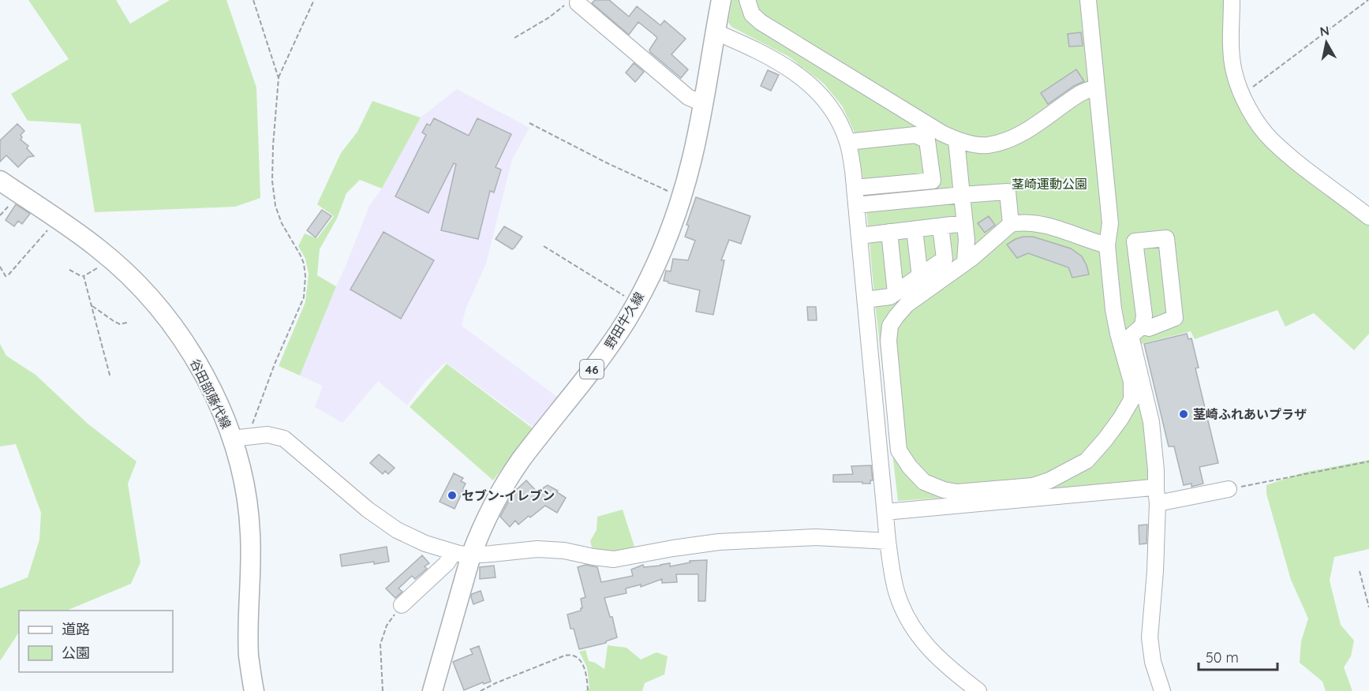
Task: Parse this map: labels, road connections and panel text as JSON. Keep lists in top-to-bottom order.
{
  "streets": {
    "main road": ["野田牛久線", "46", "谷田部藤代線"]
  },
  "parks": ["茎崎運動公園"],
  "places": ["茎崎ふれあいプラザ", "セブン-イレブン"],
  "legend": ["道路", "公園"],
  "scale_bar": "50 m",
  "north": "top"
}
